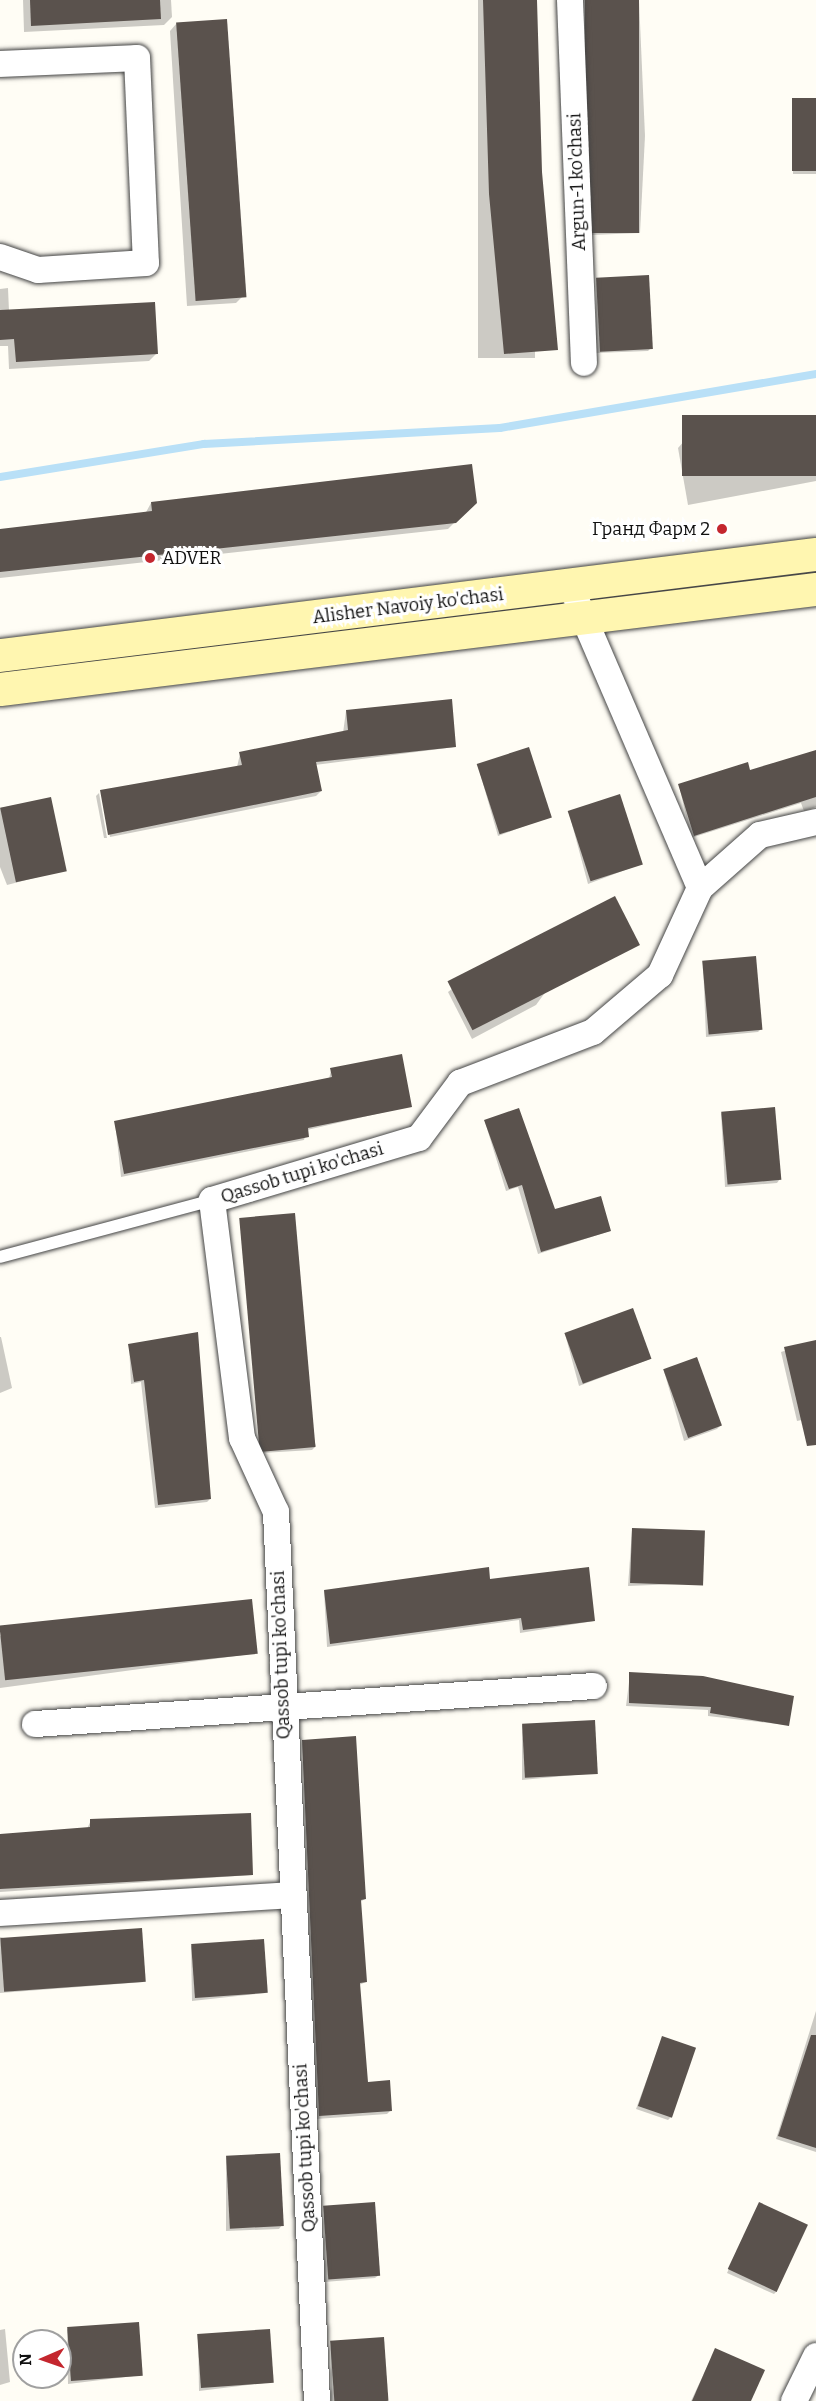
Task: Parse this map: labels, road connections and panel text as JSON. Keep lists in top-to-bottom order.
{
  "streets": {
    "main road": ["Alisher Navoiy ko'chasi"],
    "street": ["Argun-1 ko'chasi", "Qassob tupi ko'chasi"]
  },
  "places": ["Гранд Фарм 2", "ADVER"],
  "north": "left"
}
